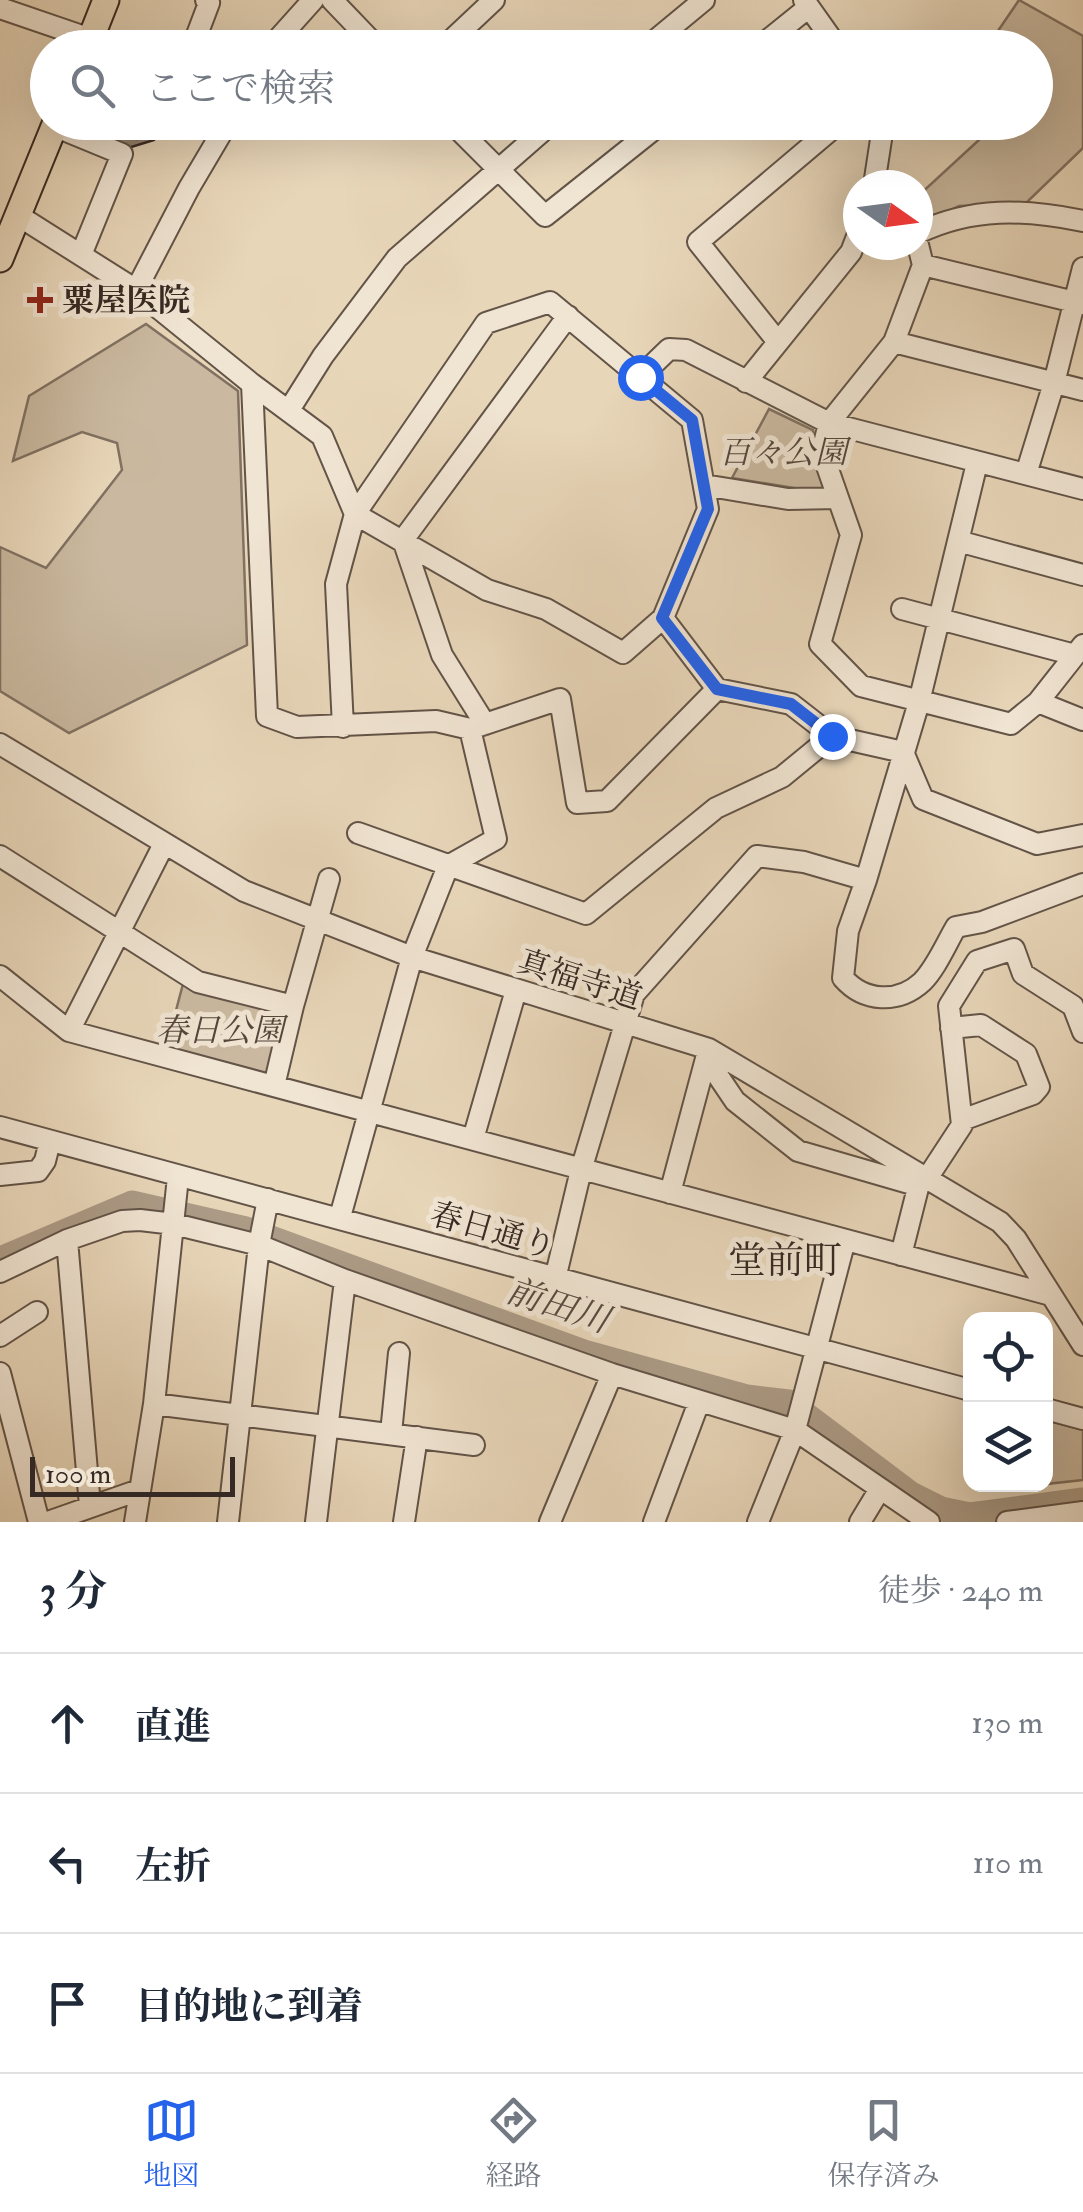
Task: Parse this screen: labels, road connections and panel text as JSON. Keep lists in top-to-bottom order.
{
  "streets": {
    "street": ["真福寺道", "春日通り"]
  },
  "districts": ["堂前町"],
  "water": ["前田川"],
  "parks": ["百々公園", "春日公園"],
  "places": {
    "health": ["粟屋医院"]
  },
  "scale_bar": "100 m",
  "north": "right",
  "page": {
    "search": "ここで検索",
    "scale": "100 m",
    "heading": ["3 分", "徒歩 · 240 m"],
    "list": [
      ["直進", "130 m"],
      ["左折", "110 m"],
      "目的地に到着"
    ],
    "nav": ["地図", "経路", "保存済み"]
  }
}
